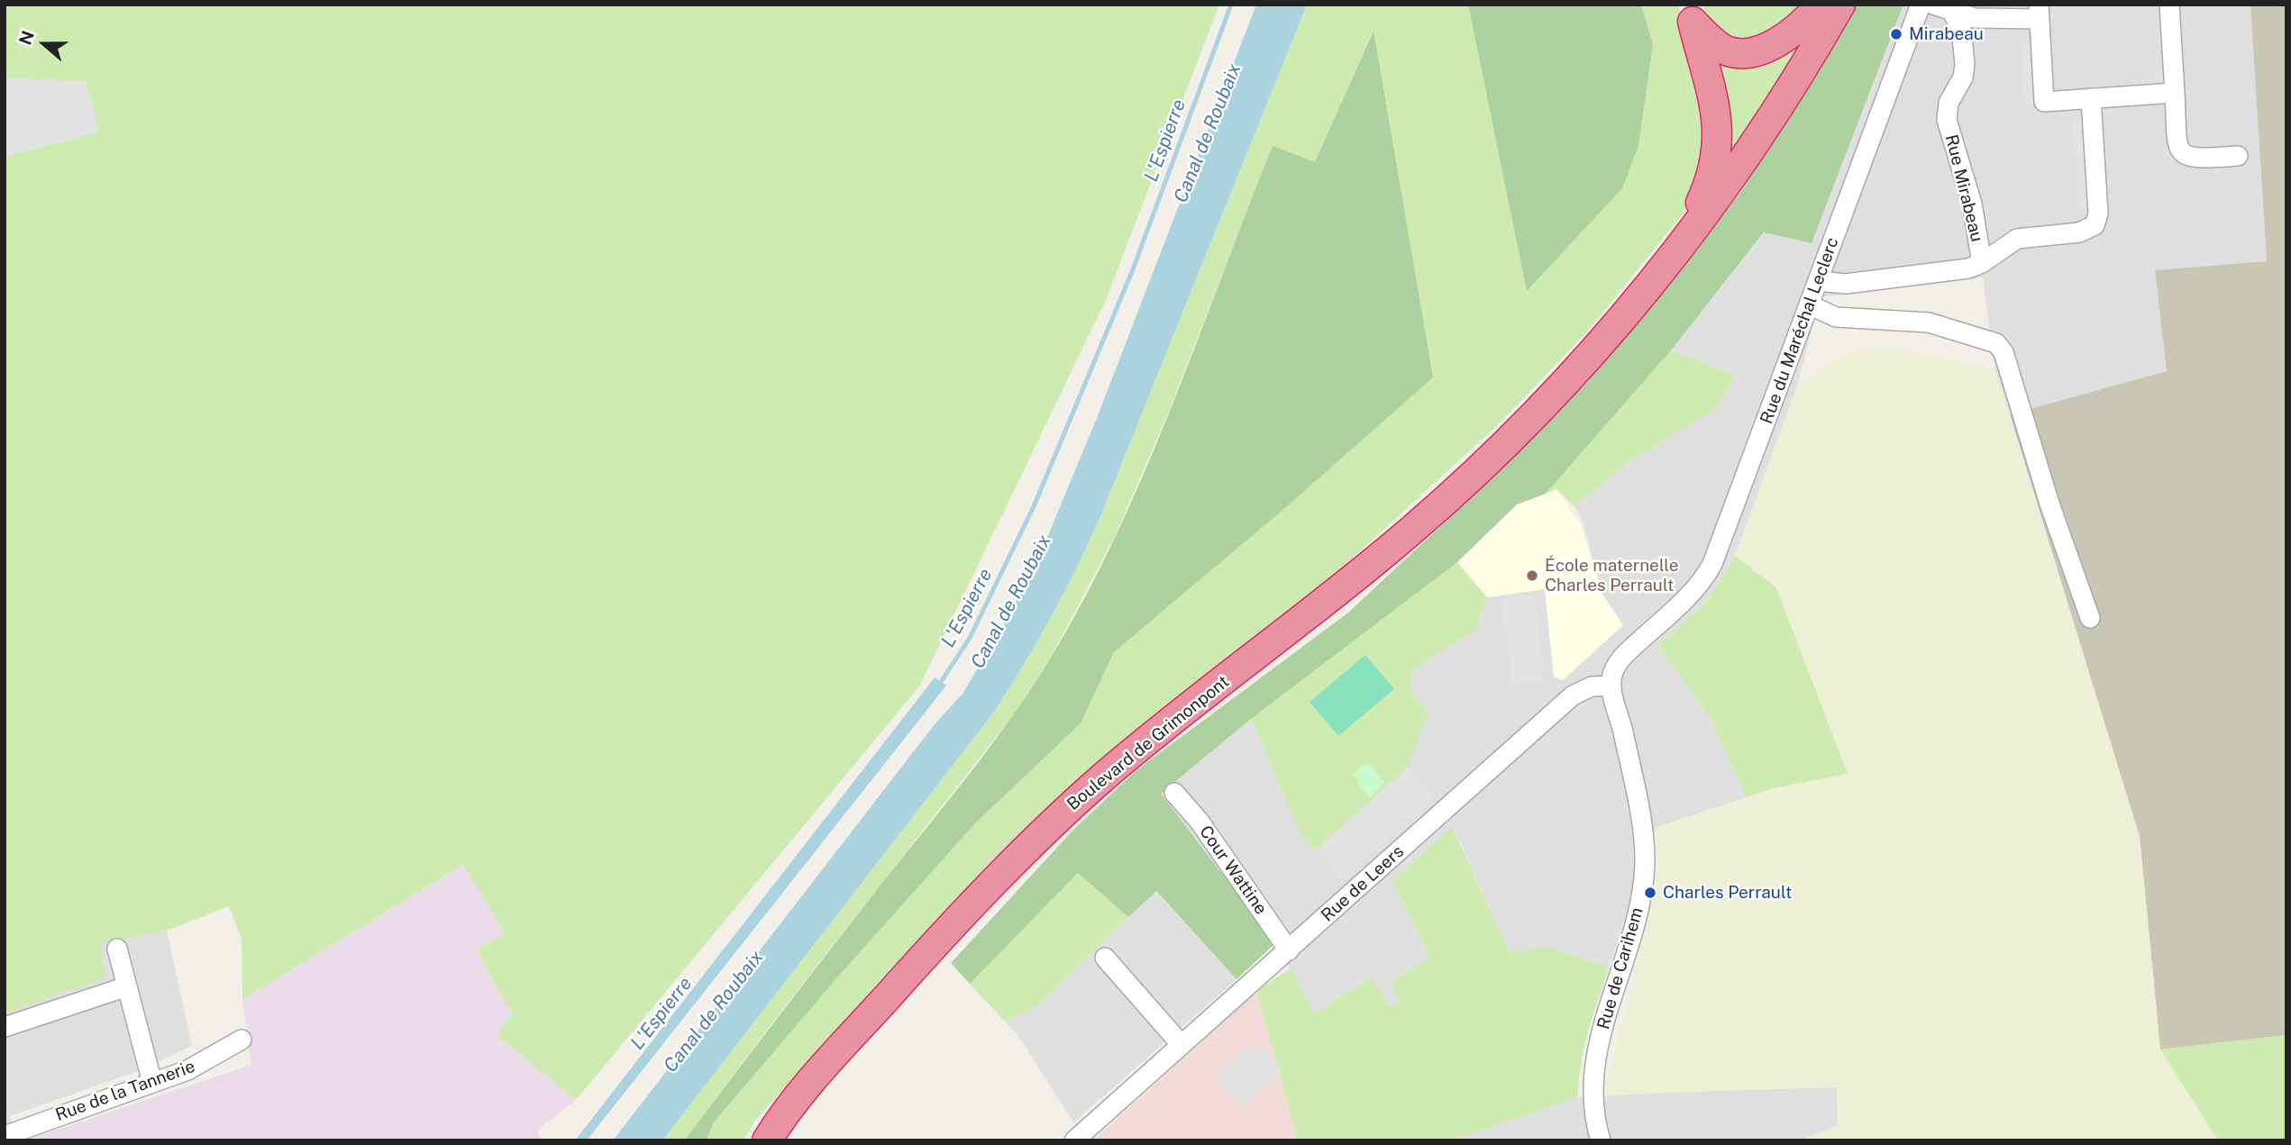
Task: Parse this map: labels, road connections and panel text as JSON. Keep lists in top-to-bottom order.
{
  "streets": {
    "highway": ["Boulevard de Grimonpont"],
    "street": [
      "Rue Mirabeau",
      "Rue du Maréchal Leclerc",
      "Cour Wattine",
      "Rue de Leers",
      "Rue de Carihem",
      "Rue de la Tannerie"
    ]
  },
  "crossings": [
    ["Rue Mirabeau", "Rue du Maréchal Leclerc"],
    ["Rue du Maréchal Leclerc", "Rue de Leers"],
    ["Rue du Maréchal Leclerc", "Rue de Carihem"],
    ["Cour Wattine", "Rue de Leers"],
    ["Rue de Leers", "Rue de Carihem"]
  ],
  "water": ["Canal de Roubaix", "L'Espierre"],
  "places": ["Mirabeau", "École maternelle Charles Perrault", "Charles Perrault"],
  "north": "left"
}
